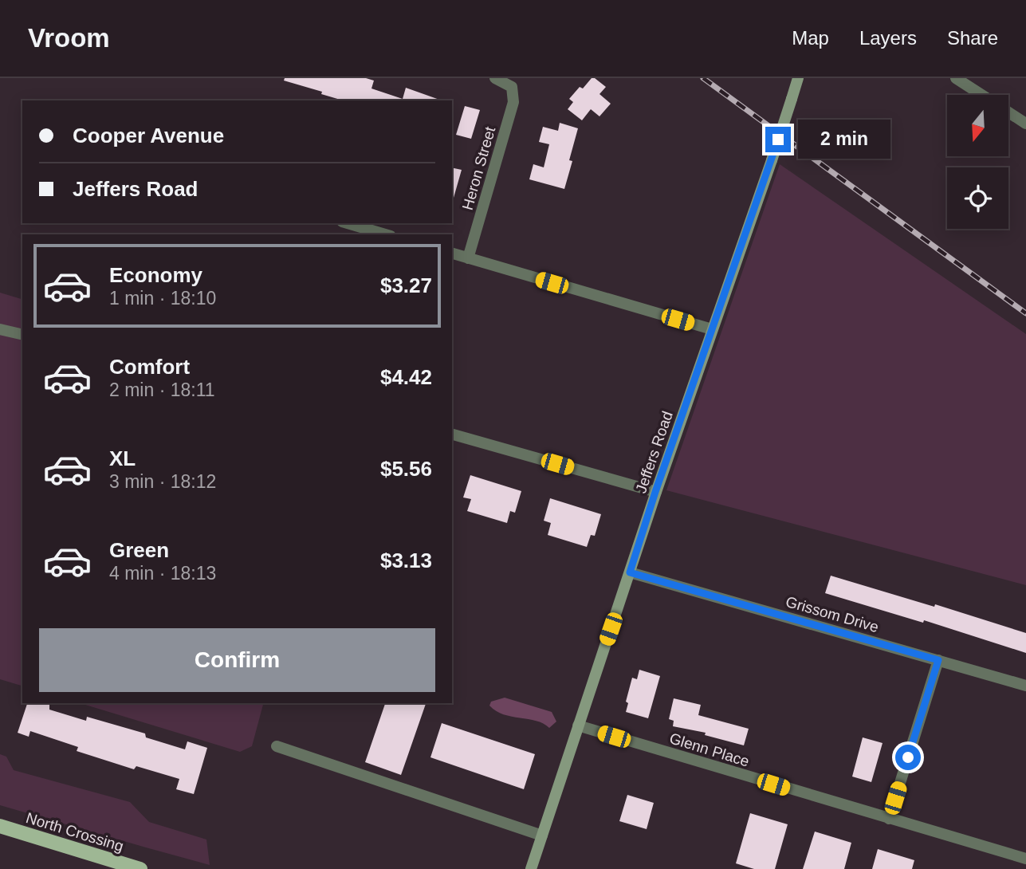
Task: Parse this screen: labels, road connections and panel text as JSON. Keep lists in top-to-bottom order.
{
  "streets": {
    "main road": ["Jeffers Road", "North Crossing"],
    "street": ["Heron Street", "Grissom Drive", "Glenn Place"]
  },
  "crossings": [
    ["Jeffers Road", "Grissom Drive"],
    ["Jeffers Road", "Glenn Place"]
  ],
  "north": "bottom",
  "page": {
    "header": "Vroom",
    "nav": ["Map", "Layers", "Share"],
    "banner": ["Cooper Avenue", "Jeffers Road"],
    "bubble": "2 min",
    "list": [
      {
        "name": "Economy",
        "note": "1 min · 18:10",
        "value": "$3.27"
      },
      {
        "name": "Comfort",
        "note": "2 min · 18:11",
        "value": "$4.42"
      },
      {
        "name": "XL",
        "note": "3 min · 18:12",
        "value": "$5.56"
      },
      {
        "name": "Green",
        "note": "4 min · 18:13",
        "value": "$3.13"
      }
    ],
    "buttons": "Confirm"
  }
}
